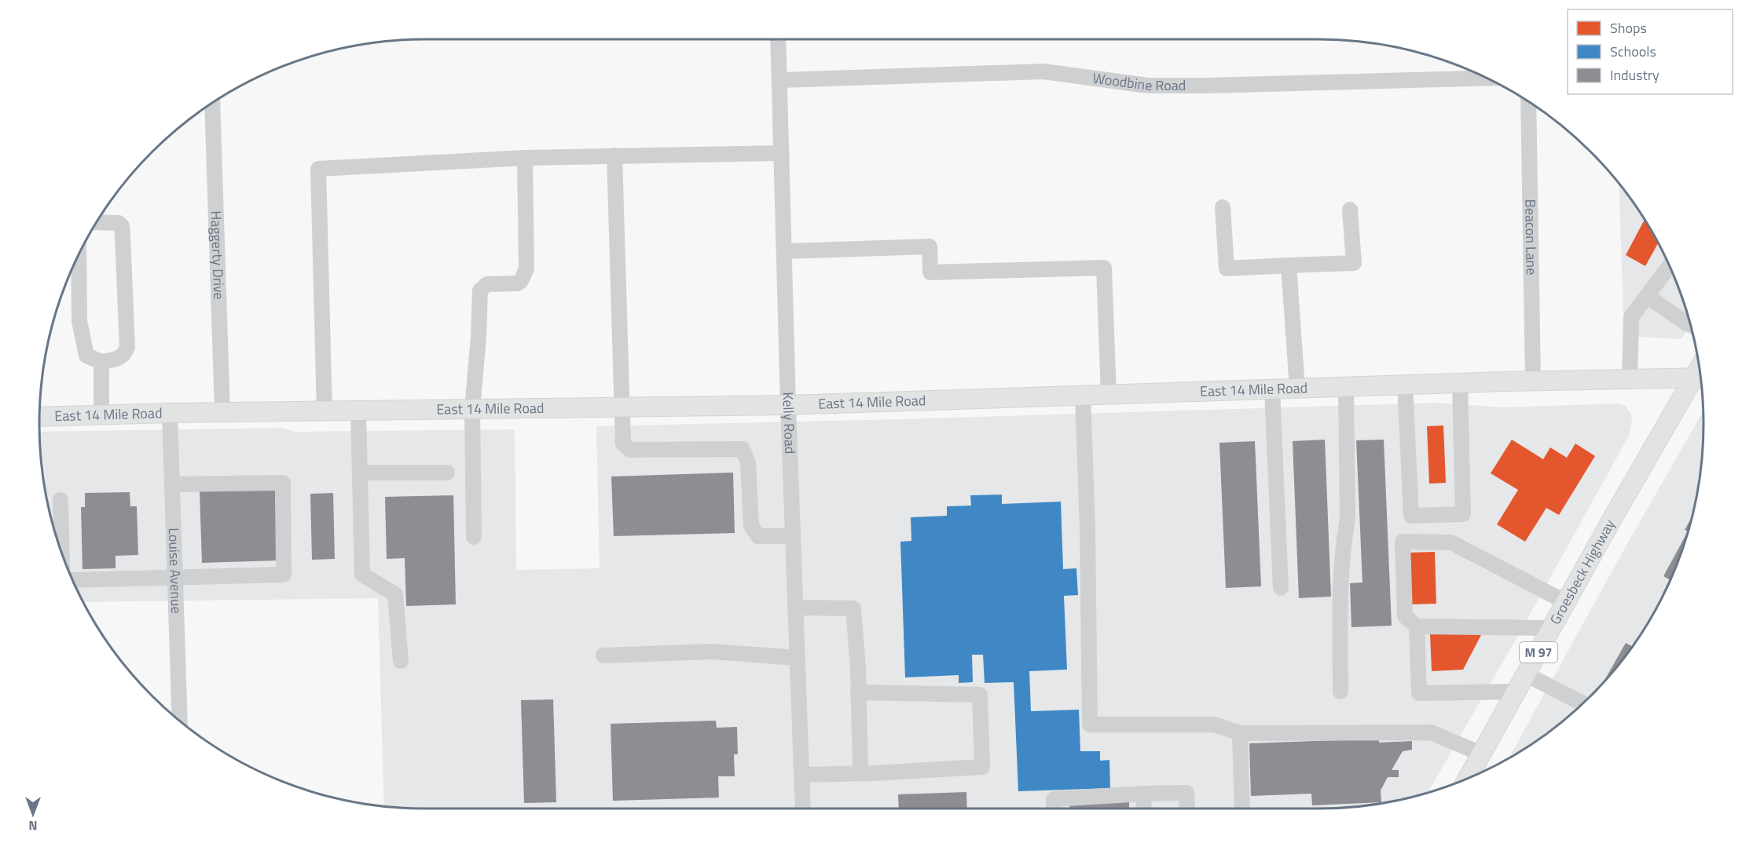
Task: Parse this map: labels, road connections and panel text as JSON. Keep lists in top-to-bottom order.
{
  "streets": {
    "main road": ["East 14 Mile Road", "Groesbeck Highway", "M 97"],
    "street": [
      "Woodbine Road",
      "Beacon Lane",
      "Haggerty Drive",
      "Kelly Road",
      "Louise Avenue"
    ]
  },
  "crossings": [
    ["Woodbine Road", "Kelly Road"],
    ["Beacon Lane", "East 14 Mile Road"],
    ["Haggerty Drive", "East 14 Mile Road"],
    ["East 14 Mile Road", "Kelly Road"],
    ["East 14 Mile Road", "Louise Avenue"],
    ["East 14 Mile Road", "Groesbeck Highway"]
  ],
  "legend": ["Shops", "Schools", "Industry"],
  "north": "bottom"
}
